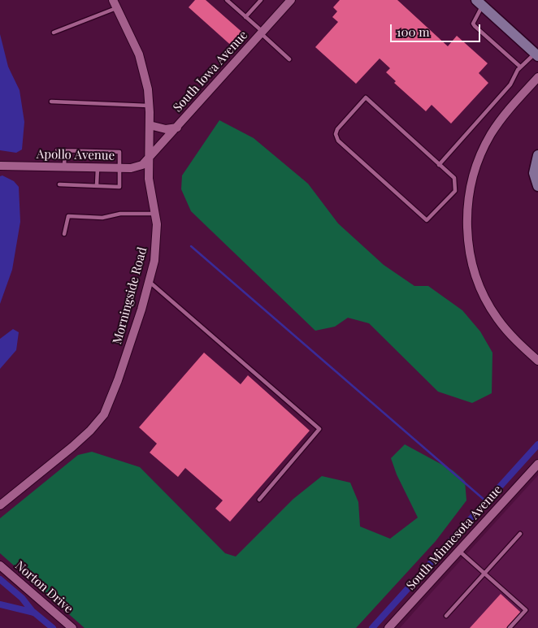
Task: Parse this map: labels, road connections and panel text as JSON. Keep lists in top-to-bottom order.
{
  "streets": {
    "street": [
      "South Iowa Avenue",
      "Apollo Avenue",
      "Morningside Road",
      "South Minnesota Avenue",
      "Norton Drive"
    ]
  },
  "crossings": [
    ["South Iowa Avenue", "Apollo Avenue"],
    ["South Iowa Avenue", "Morningside Road"],
    ["Apollo Avenue", "Morningside Road"]
  ],
  "scale_bar": "100 m"
}
